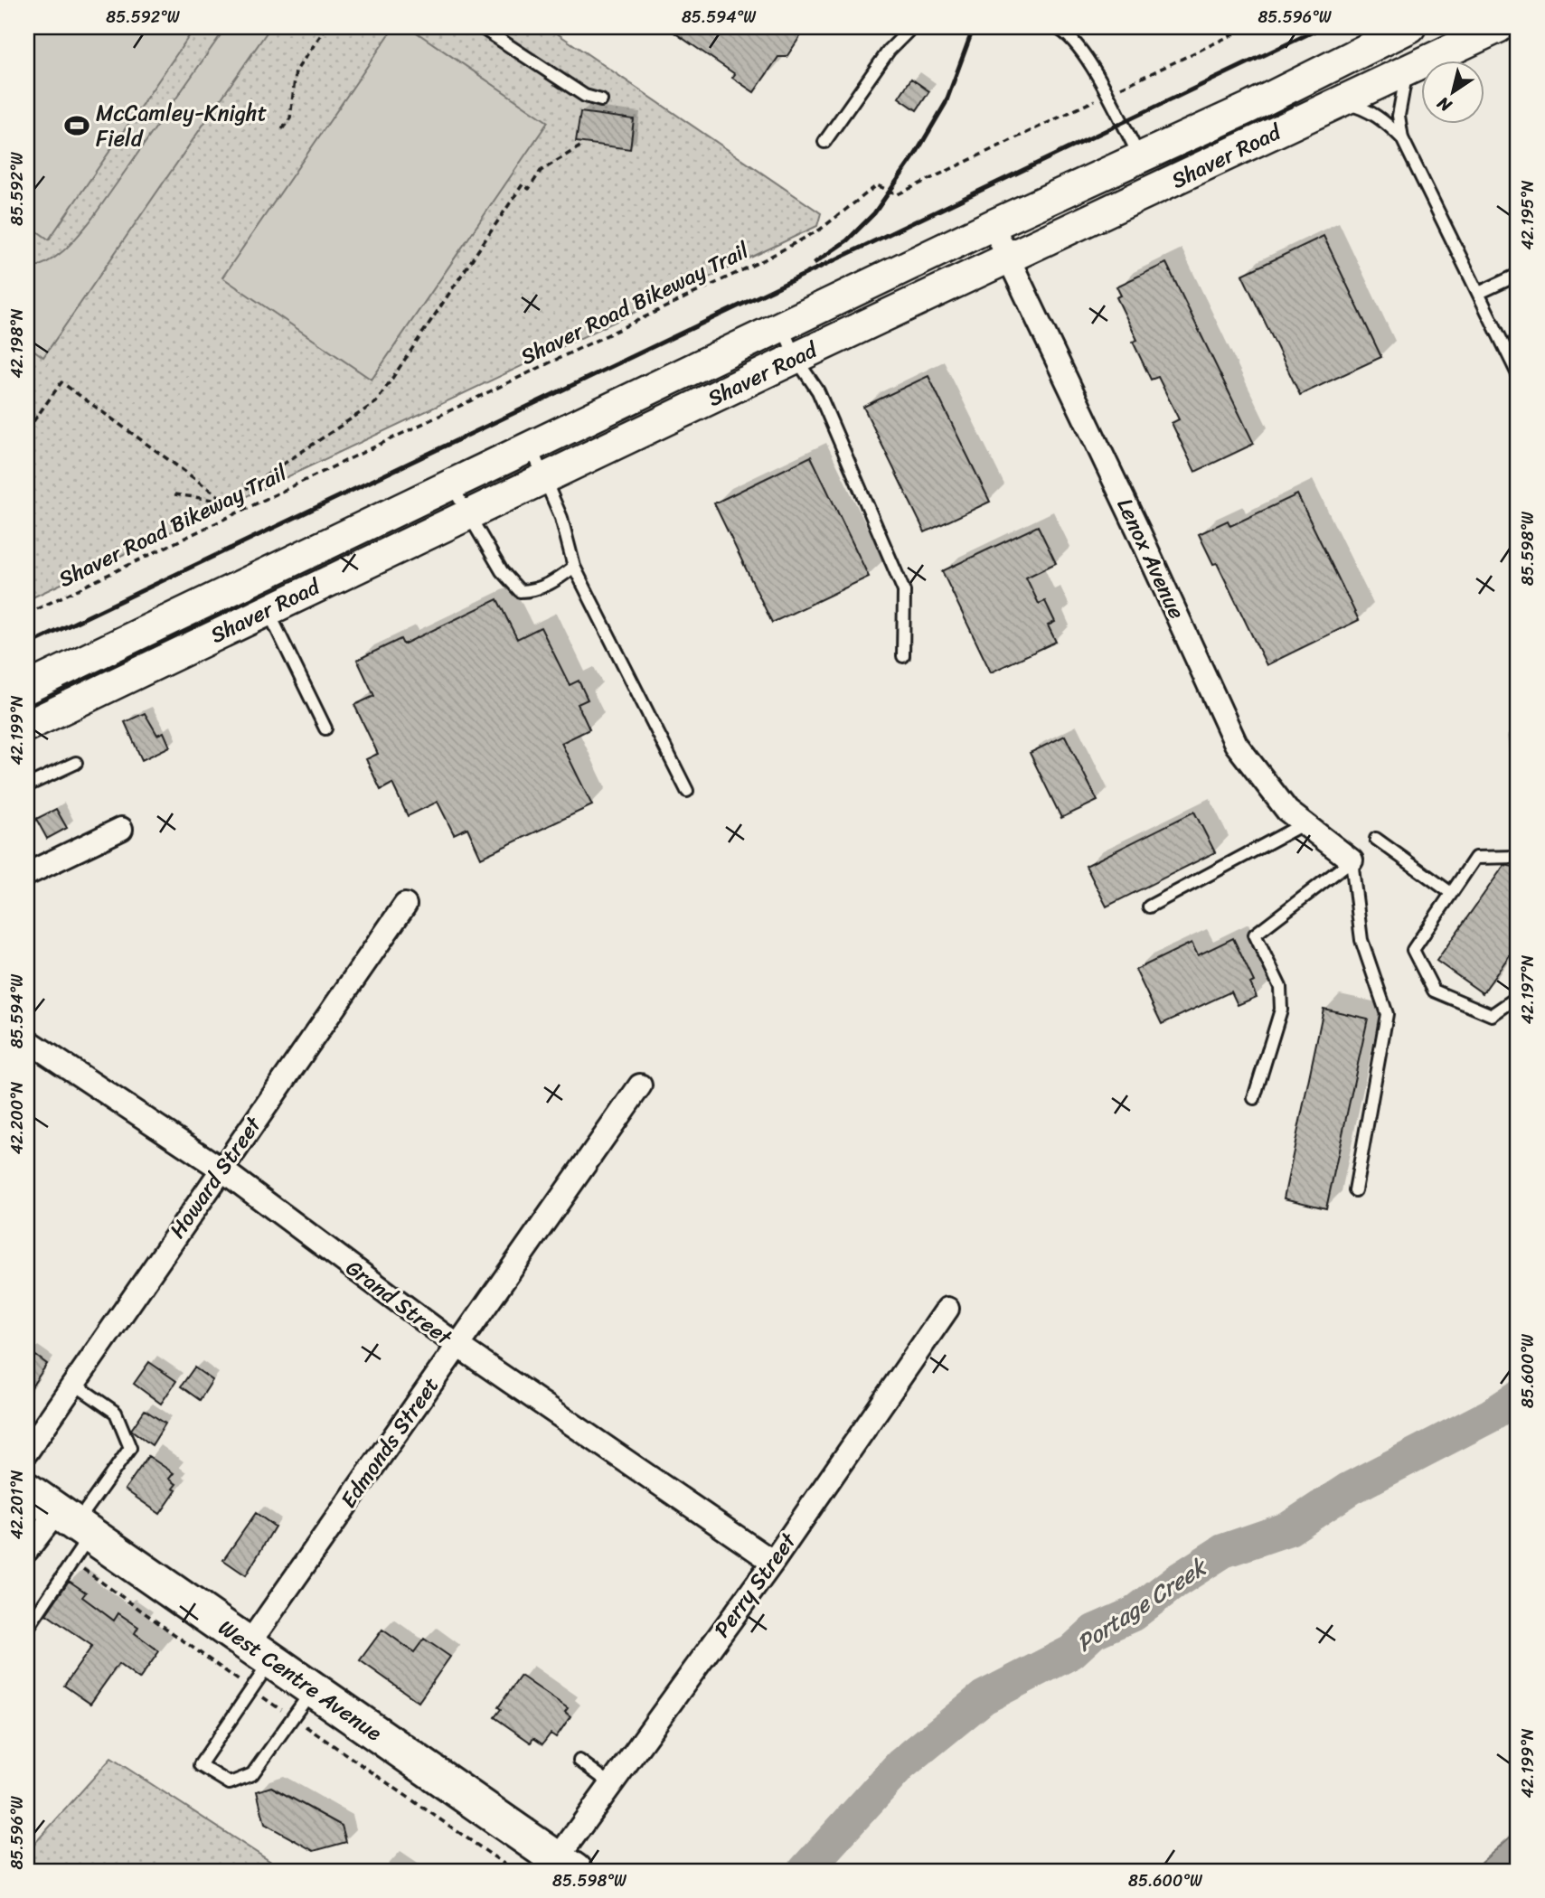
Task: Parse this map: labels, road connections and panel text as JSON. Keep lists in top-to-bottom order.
{
  "streets": {
    "main road": ["Shaver Road", "West Centre Avenue"],
    "street": [
      "Lenox Avenue",
      "Howard Street",
      "Grand Street",
      "Edmonds Street",
      "Perry Street"
    ],
    "path": ["Shaver Road Bikeway Trail"]
  },
  "crossings": [
    ["Shaver Road", "Lenox Avenue"],
    ["Howard Street", "Grand Street"],
    ["Grand Street", "Edmonds Street"],
    ["Grand Street", "Perry Street"],
    ["Edmonds Street", "West Centre Avenue"],
    ["Perry Street", "West Centre Avenue"]
  ],
  "water": ["Portage Creek"],
  "places": {
    "sports": ["McCamley-Knight Field"]
  },
  "north": "bottom left",
  "coordinates": [
    "85.592°W",
    "85.594°W",
    "85.596°W",
    "42.195°N",
    "42.198°N",
    "85.598°W",
    "42.199°N",
    "42.197°N",
    "42.200°N",
    "85.600°W",
    "42.201°N"
  ]
}
